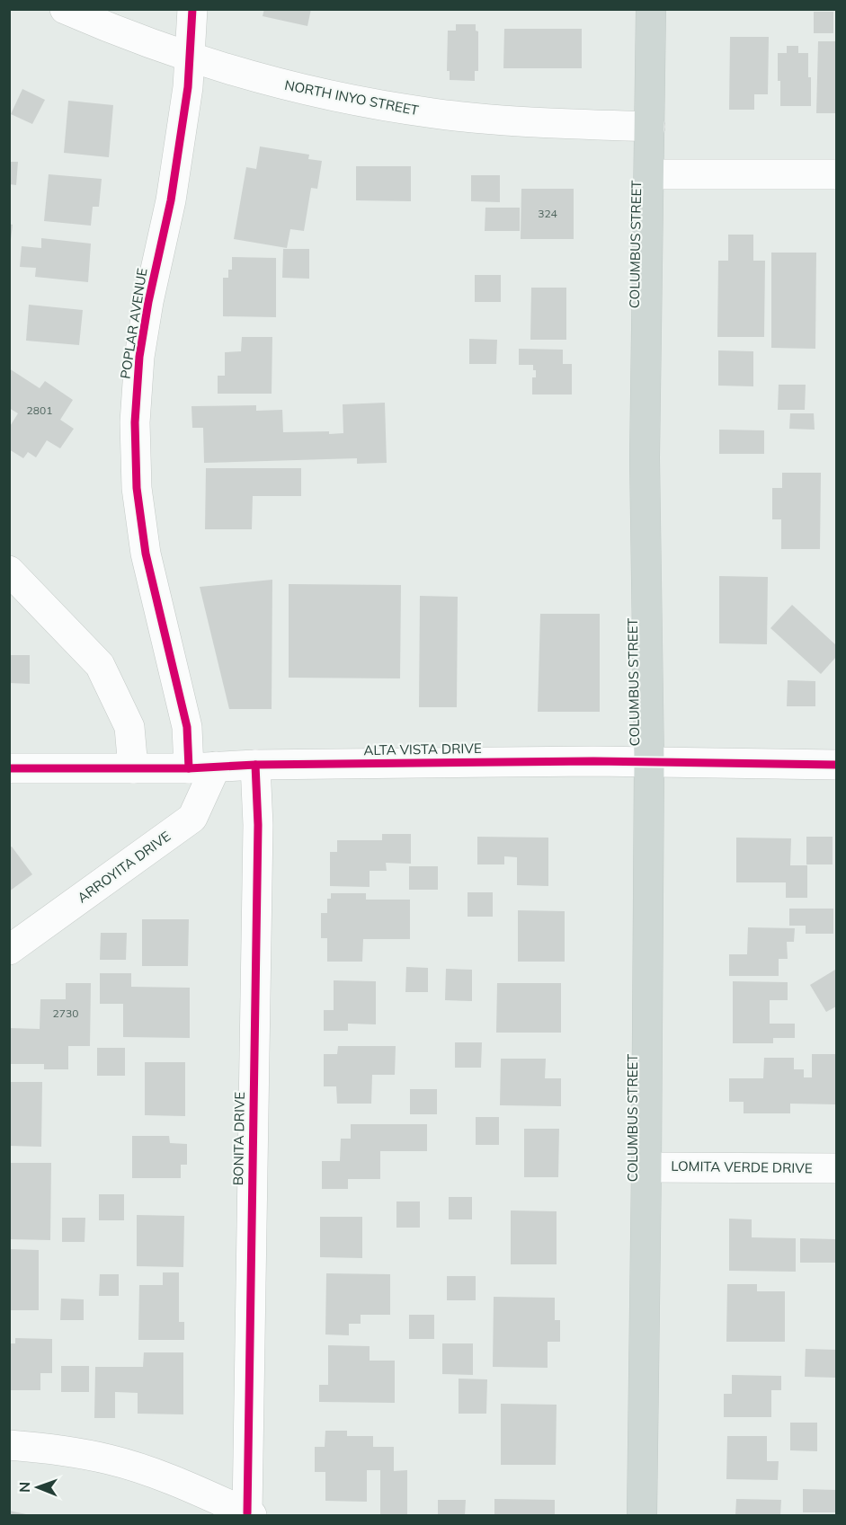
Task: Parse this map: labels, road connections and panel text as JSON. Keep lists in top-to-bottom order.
{
  "streets": {
    "main road": ["COLUMBUS STREET"],
    "street": [
      "NORTH INYO STREET",
      "POPLAR AVENUE",
      "ALTA VISTA DRIVE",
      "ARROYITA DRIVE",
      "BONITA DRIVE",
      "LOMITA VERDE DRIVE"
    ]
  },
  "crossings": [
    ["NORTH INYO STREET", "COLUMBUS STREET"],
    ["NORTH INYO STREET", "POPLAR AVENUE"],
    ["COLUMBUS STREET", "ALTA VISTA DRIVE"],
    ["COLUMBUS STREET", "LOMITA VERDE DRIVE"],
    ["POPLAR AVENUE", "ALTA VISTA DRIVE"],
    ["POPLAR AVENUE", "ARROYITA DRIVE"],
    ["ALTA VISTA DRIVE", "ARROYITA DRIVE"],
    ["ALTA VISTA DRIVE", "BONITA DRIVE"]
  ],
  "house_numbers": ["324", "2801", "2730"],
  "north": "left"
}
